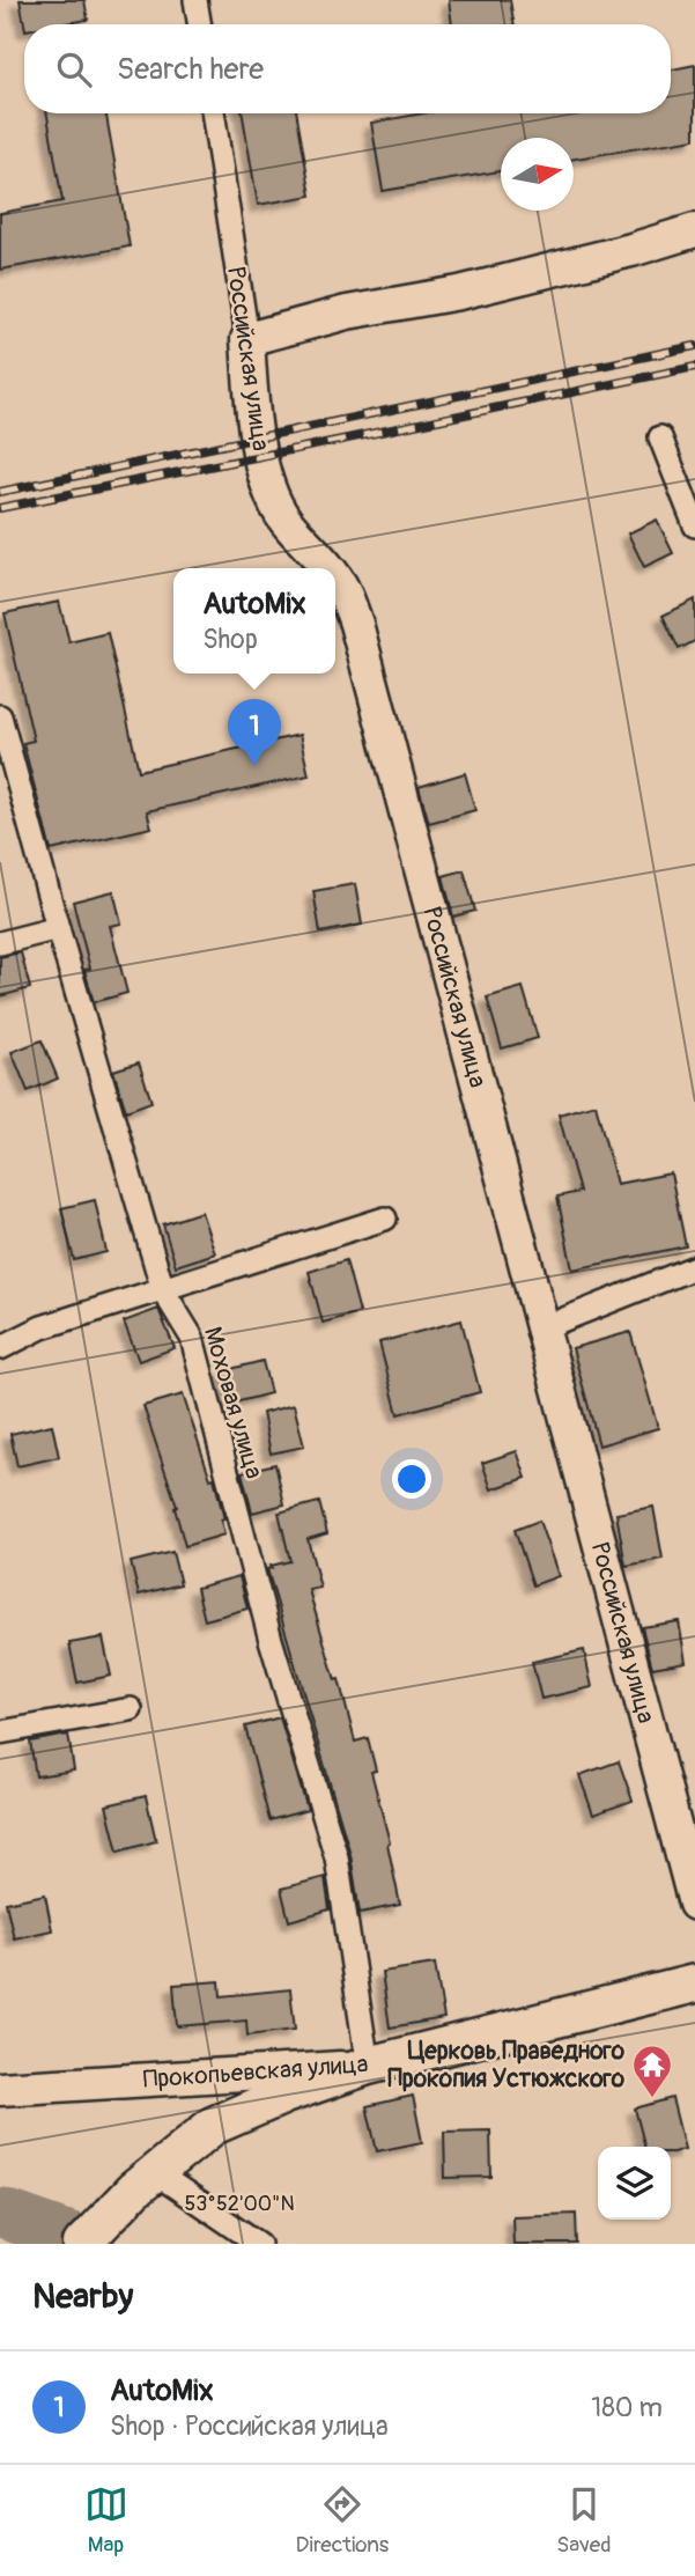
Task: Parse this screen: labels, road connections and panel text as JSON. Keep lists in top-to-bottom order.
{
  "streets": {
    "main road": ["Российская улица", "Прокопьевская улица"],
    "street": ["Моховая улица"]
  },
  "crossings": [
    ["Моховая улица", "Прокопьевская улица"]
  ],
  "places": {
    "temple": ["Церковь Праведного Прокопия Устюжского"]
  },
  "north": "right",
  "page": {
    "search": "Search here",
    "popup": ["AutoMix", "Shop"],
    "pins": "1",
    "heading": "Nearby",
    "list": [
      {
        "mark": "1",
        "name": "AutoMix",
        "note": "Shop · Российская улица",
        "value": "180 m"
      }
    ],
    "nav": ["Map", "Directions", "Saved"]
  },
  "coordinates": ["53°52'00\"N"]
}
